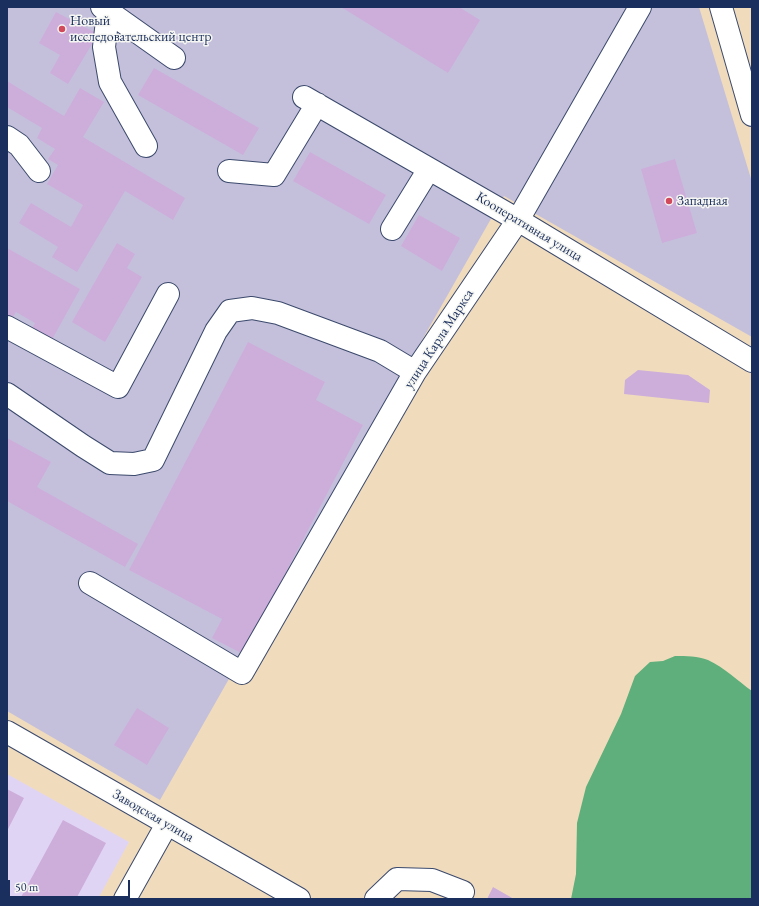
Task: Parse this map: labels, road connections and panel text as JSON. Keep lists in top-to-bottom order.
{
  "streets": {
    "street": ["Кооперативная улица", "улица Карла Маркса", "Заводская улица"]
  },
  "crossings": [
    ["Кооперативная улица", "улица Карла Маркса"]
  ],
  "places": ["Новый исследовательский центр", "Западная"],
  "scale_bar": "50 m"
}
